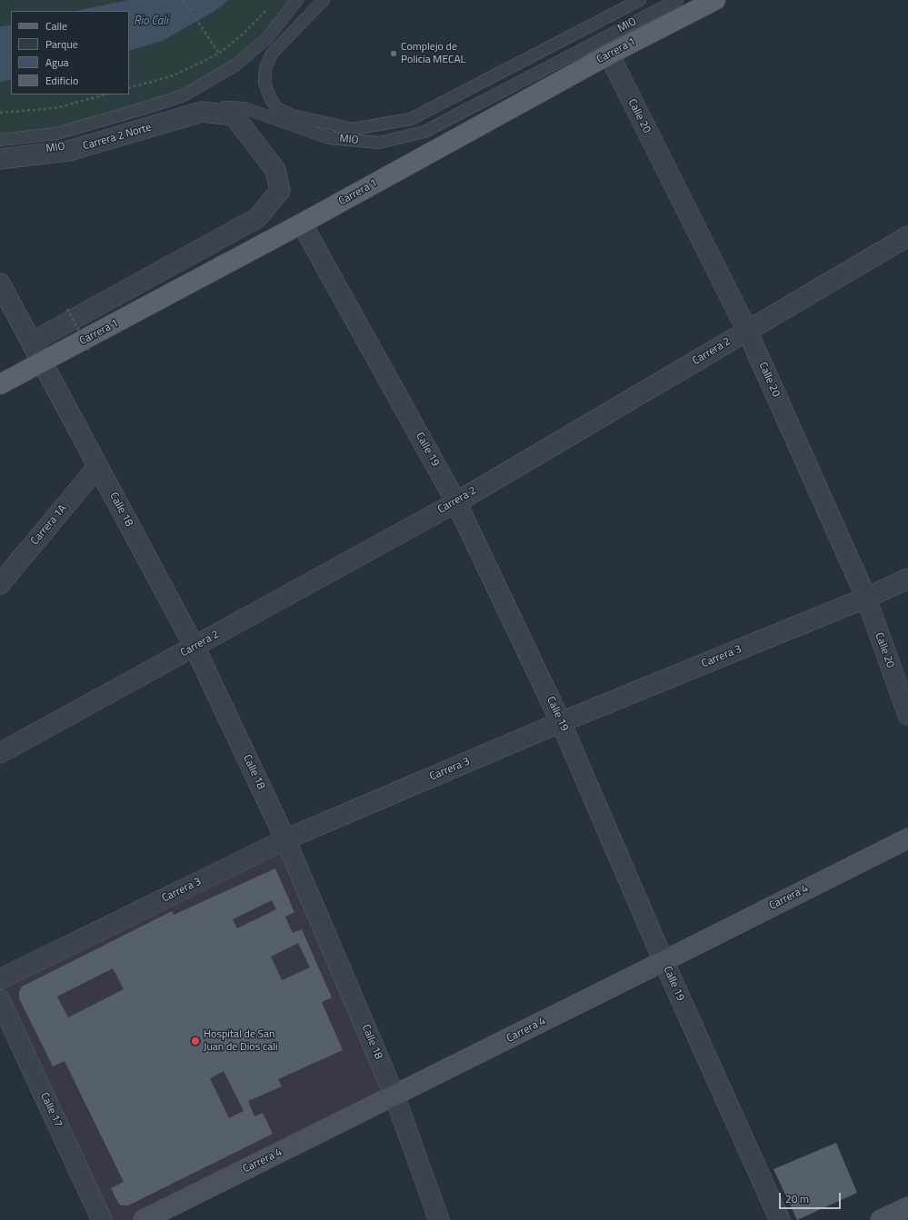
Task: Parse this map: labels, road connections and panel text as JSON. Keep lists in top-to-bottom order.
{
  "streets": {
    "main road": ["Carrera 1"],
    "street": [
      "Calle 20",
      "Carrera 2 Norte",
      "Carrera 2",
      "Calle 19",
      "Calle 18",
      "Carrera 1A",
      "Carrera 3",
      "Carrera 4",
      "Calle 17"
    ],
    "lane": ["MIO"]
  },
  "crossings": [
    ["Carrera 1", "Calle 20"],
    ["Carrera 1", "Calle 19"],
    ["Carrera 1", "Calle 18"],
    ["Calle 20", "Carrera 2"],
    ["Calle 20", "Carrera 3"],
    ["Carrera 2 Norte", "Calle 18"],
    ["Carrera 2", "Calle 19"],
    ["Carrera 2", "Calle 18"],
    ["Calle 19", "Carrera 3"],
    ["Calle 19", "Carrera 4"],
    ["Calle 18", "Carrera 1A"],
    ["Calle 18", "Carrera 3"],
    ["Calle 18", "Carrera 4"]
  ],
  "water": ["Rio Cali"],
  "places": ["Complejo de Policia MECAL", "Hospital de San Juan de Dios cali"],
  "legend": [
    "Calle",
    "Parque",
    "Agua",
    "Edificio"
  ],
  "scale_bar": "20 m"
}
